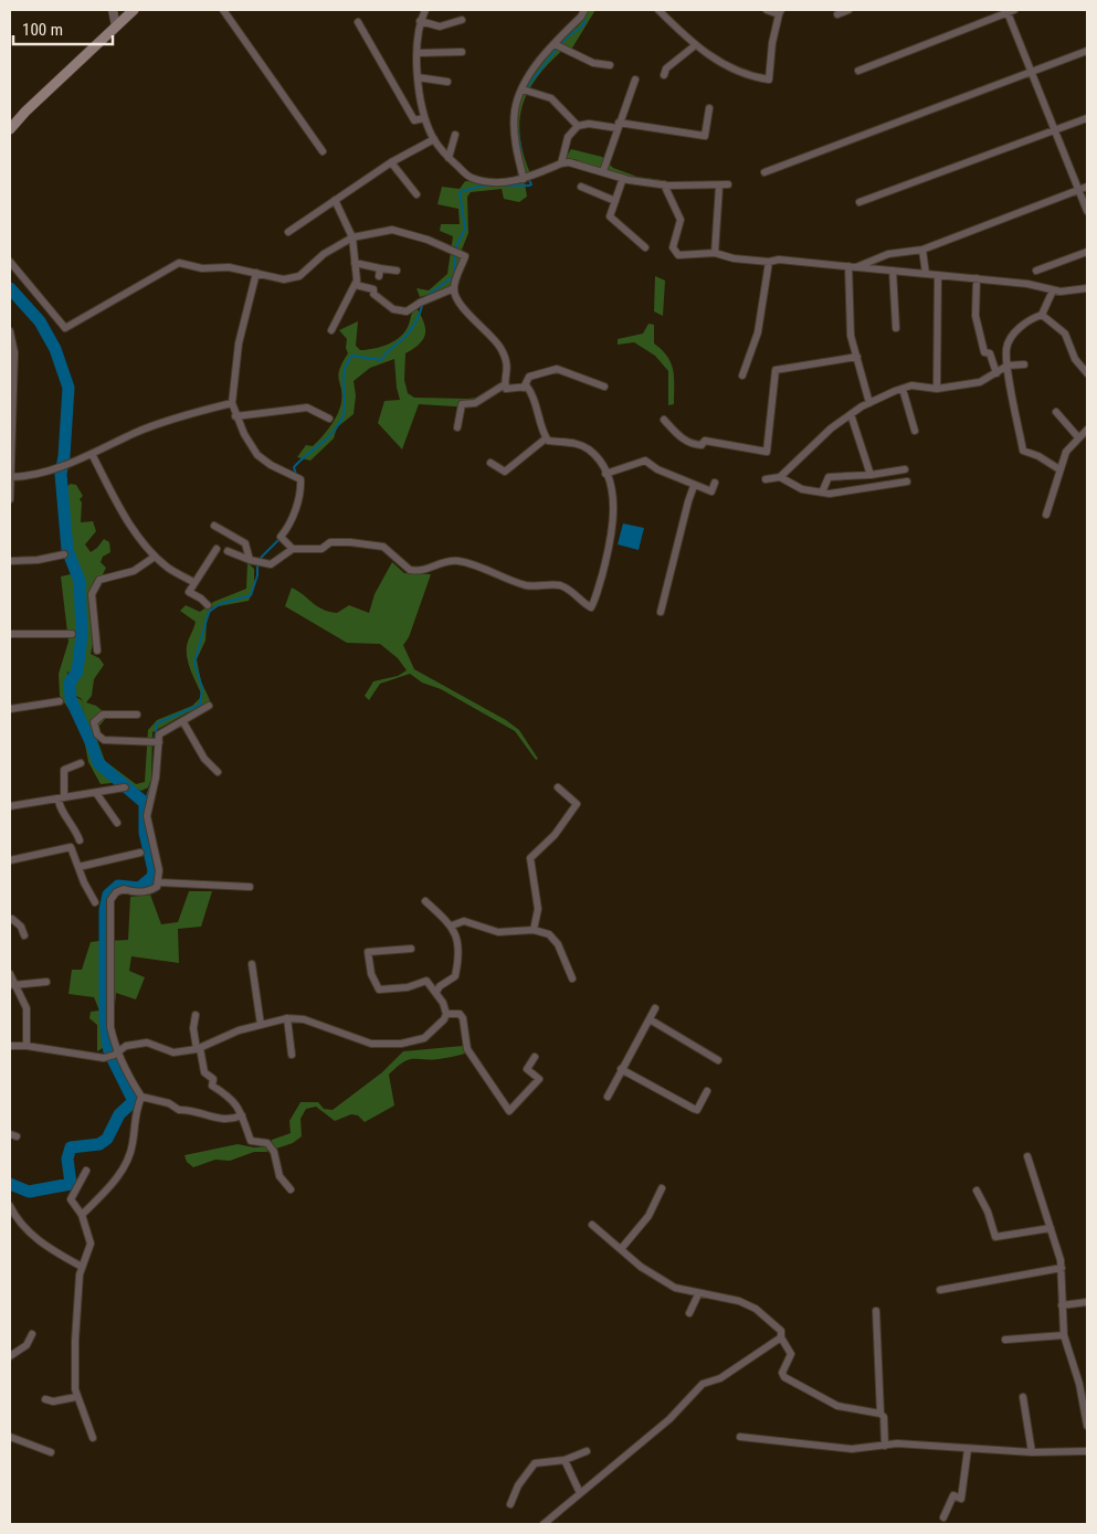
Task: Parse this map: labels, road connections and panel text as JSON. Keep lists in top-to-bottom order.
{
  "scale_bar": "100 m"
}
